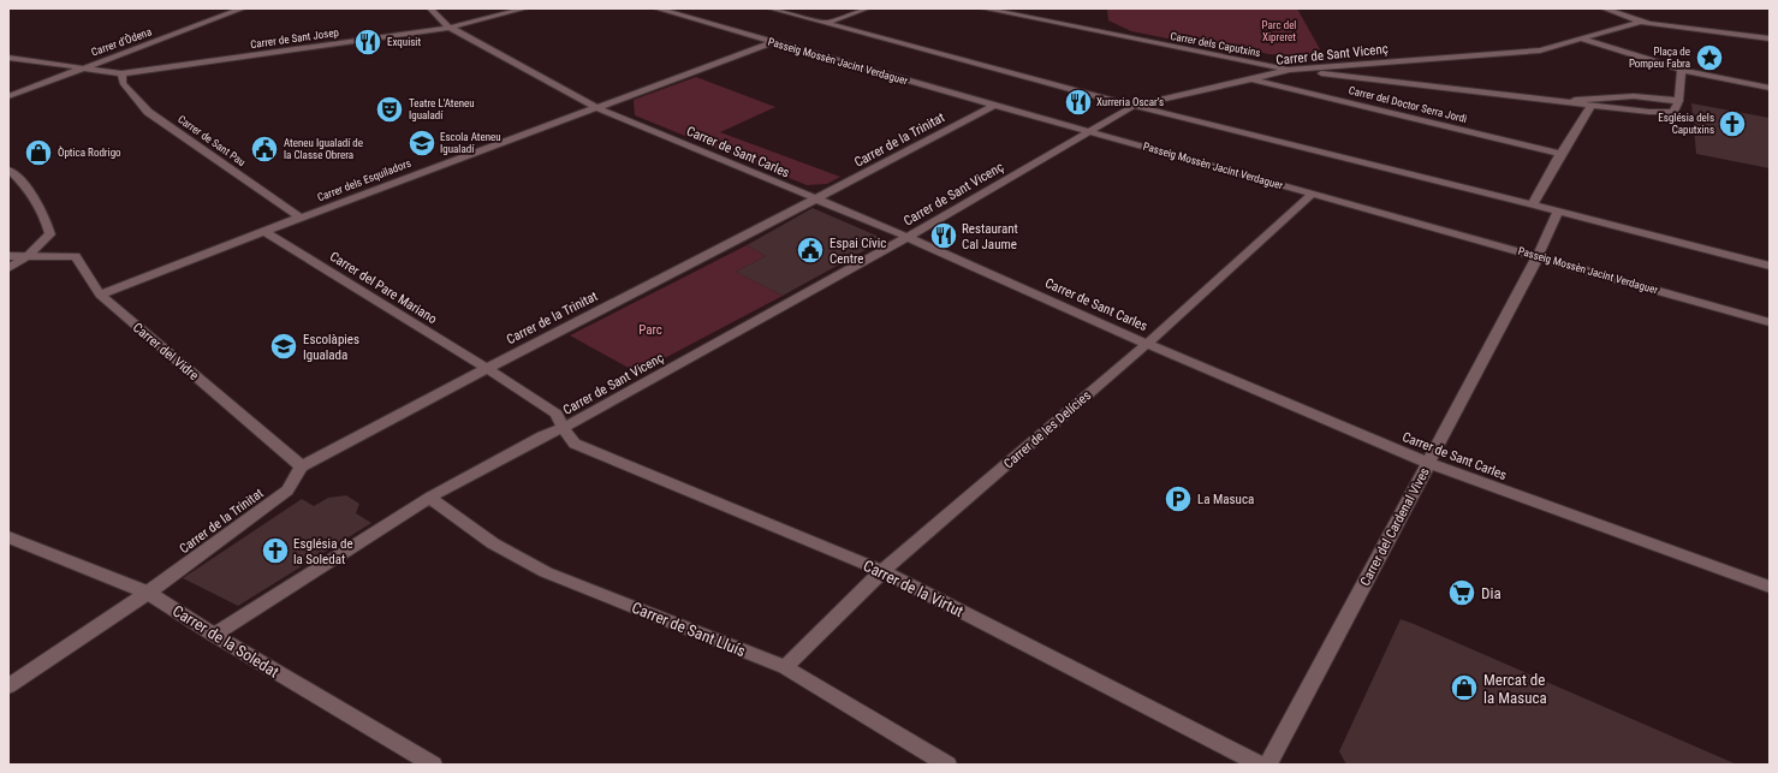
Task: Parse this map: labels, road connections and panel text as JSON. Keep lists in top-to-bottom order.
{
  "streets": {
    "street": [
      "Carrer de Sant Josep",
      "Carrer d'Òdena",
      "Carrer dels Caputxins",
      "Carrer de Sant Vicenç",
      "Passeig Mossèn Jacint Verdaguer",
      "Carrer del Doctor Serra Jordi",
      "Carrer de la Trinitat",
      "Carrer de Sant Pau",
      "Carrer de Sant Carles",
      "Carrer dels Esquiladors",
      "Carrer del Pare Mariano",
      "Carrer del Vidre",
      "Carrer de les Delícies",
      "Carrer del Cardenal Vives",
      "Carrer de la Virtut",
      "Carrer de Sant Lluís",
      "Carrer de la Soledat"
    ]
  },
  "crossings": [
    ["Carrer de Sant Josep", "Carrer d'Òdena"],
    ["Carrer de Sant Josep", "Carrer de Sant Pau"],
    ["Carrer de Sant Josep", "Carrer de Sant Carles"],
    ["Carrer dels Caputxins", "Carrer de Sant Vicenç"],
    ["Carrer de Sant Vicenç", "Passeig Mossèn Jacint Verdaguer"],
    ["Carrer de Sant Vicenç", "Carrer del Doctor Serra Jordi"],
    ["Carrer de Sant Vicenç", "Carrer de Sant Carles"],
    ["Carrer de Sant Vicenç", "Carrer del Pare Mariano"],
    ["Carrer de Sant Vicenç", "Carrer de la Virtut"],
    ["Carrer de Sant Vicenç", "Carrer de Sant Lluís"],
    ["Carrer de Sant Vicenç", "Carrer de la Soledat"],
    ["Passeig Mossèn Jacint Verdaguer", "Carrer de la Trinitat"],
    ["Passeig Mossèn Jacint Verdaguer", "Carrer dels Esquiladors"],
    ["Passeig Mossèn Jacint Verdaguer", "Carrer de les Delícies"],
    ["Passeig Mossèn Jacint Verdaguer", "Carrer del Cardenal Vives"],
    ["Carrer de la Trinitat", "Carrer de Sant Carles"],
    ["Carrer de la Trinitat", "Carrer del Pare Mariano"],
    ["Carrer de la Trinitat", "Carrer del Vidre"],
    ["Carrer de la Trinitat", "Carrer de la Soledat"],
    ["Carrer de Sant Pau", "Carrer dels Esquiladors"],
    ["Carrer de Sant Carles", "Carrer dels Esquiladors"],
    ["Carrer de Sant Carles", "Carrer de les Delícies"],
    ["Carrer de Sant Carles", "Carrer del Cardenal Vives"],
    ["Carrer dels Esquiladors", "Carrer del Pare Mariano"],
    ["Carrer dels Esquiladors", "Carrer del Vidre"],
    ["Carrer del Pare Mariano", "Carrer de la Virtut"],
    ["Carrer de les Delícies", "Carrer de la Virtut"],
    ["Carrer de les Delícies", "Carrer de Sant Lluís"]
  ],
  "parks": ["Parc del Xipreret", "Parc"],
  "places": {
    "restaurant": ["Exquisit", "Xurreria Oscar’s", "Restaurant Cal Jaume"],
    "place": ["Plaça de Pompeu Fabra"],
    "theatre": ["Teatre L'Ateneu Igualadí"],
    "church": ["Església dels Caputxins", "Església de la Soledat"],
    "school or university": ["Escola Ateneu Igualadí", "Escolàpies Igualada"],
    "public building": ["Ateneu Igualadí de la Classe Obrera", "Espai Cívic Centre"],
    "shop": ["Òptica Rodrigo", "Mercat de la Masuca"],
    "parking": ["La Masuca"],
    "supermarket": ["Dia"]
  }
}
